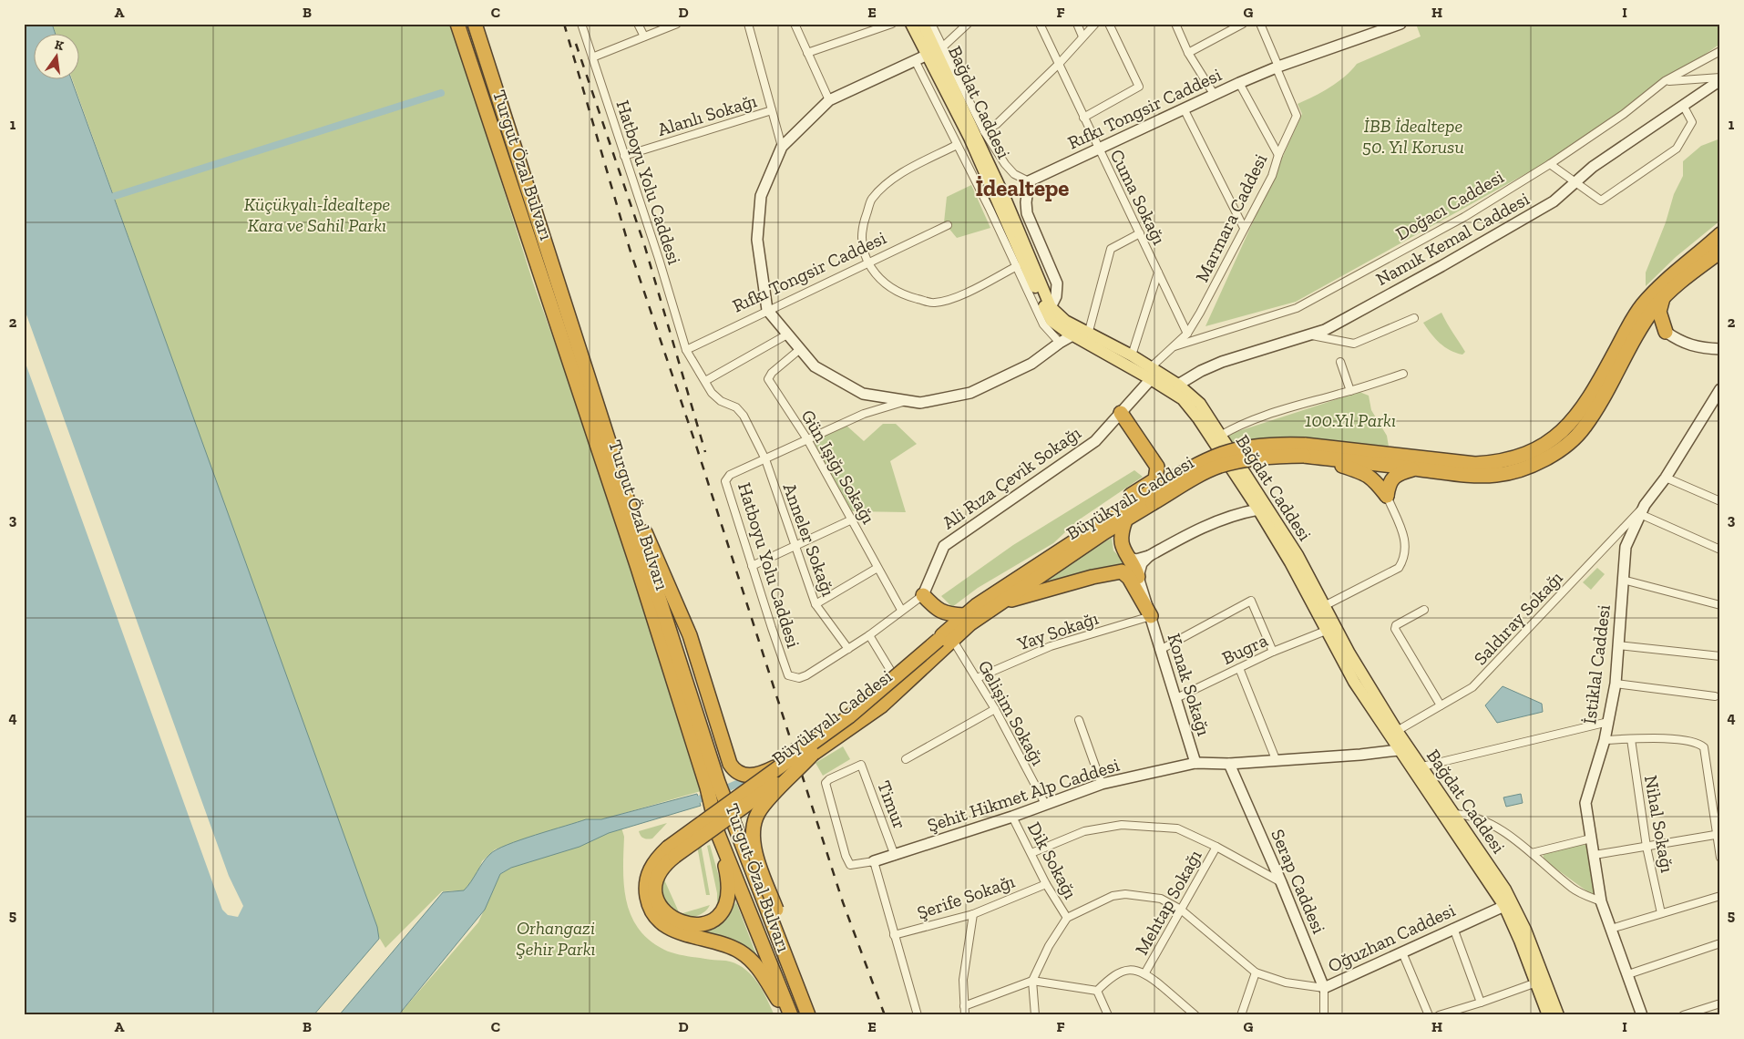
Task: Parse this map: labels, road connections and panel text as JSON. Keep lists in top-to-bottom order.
{
  "streets": {
    "highway": ["Turgut Özal Bulvarı", "Büyükyalı Caddesi"],
    "main road": ["Bağdat Caddesi"],
    "street": [
      "Rıfkı Tongsir Caddesi",
      "Alanlı Sokağı",
      "Hatboyu Yolu Caddesi",
      "Cuma Sokağı",
      "Doğacı Caddesi",
      "Marmara Caddesi",
      "Namık Kemal Caddesi",
      "Gün Işığı Sokağı",
      "Ali Rıza Çevik Sokağı",
      "Anneler Sokağı",
      "Saldıray Sokağı",
      "Yay Sokağı",
      "Bugra",
      "İstiklal Caddesi",
      "Konak Sokağı",
      "Gelişim Sokağı",
      "Şehit Hikmet Alp Caddesi",
      "Timur",
      "Nihal Sokağı",
      "Dik Sokağı",
      "Serap Caddesi",
      "Şerife Sokağı",
      "Mehtap Sokağı",
      "Oğuzhan Caddesi"
    ]
  },
  "crossings": [
    ["Bağdat Caddesi", "Marmara Caddesi"],
    ["Bağdat Caddesi", "Namık Kemal Caddesi"],
    ["Bağdat Caddesi", "Ali Rıza Çevik Sokağı"],
    ["Bağdat Caddesi", "Saldıray Sokağı"],
    ["Bağdat Caddesi", "Bugra"],
    ["Bağdat Caddesi", "Şehit Hikmet Alp Caddesi"],
    ["Bağdat Caddesi", "Oğuzhan Caddesi"],
    ["Rıfkı Tongsir Caddesi", "Hatboyu Yolu Caddesi"],
    ["Rıfkı Tongsir Caddesi", "Cuma Sokağı"],
    ["Rıfkı Tongsir Caddesi", "Marmara Caddesi"],
    ["Alanlı Sokağı", "Hatboyu Yolu Caddesi"],
    ["Hatboyu Yolu Caddesi", "Anneler Sokağı"],
    ["Cuma Sokağı", "Marmara Caddesi"],
    ["Doğacı Caddesi", "Marmara Caddesi"],
    ["Büyükyalı Caddesi", "Gelişim Sokağı"],
    ["Saldıray Sokağı", "İstiklal Caddesi"],
    ["Yay Sokağı", "Konak Sokağı"],
    ["Yay Sokağı", "Gelişim Sokağı"],
    ["Bugra", "Konak Sokağı"],
    ["Konak Sokağı", "Şehit Hikmet Alp Caddesi"],
    ["Gelişim Sokağı", "Şehit Hikmet Alp Caddesi"],
    ["Şehit Hikmet Alp Caddesi", "Timur"],
    ["Şehit Hikmet Alp Caddesi", "Dik Sokağı"],
    ["Şehit Hikmet Alp Caddesi", "Serap Caddesi"],
    ["Dik Sokağı", "Şerife Sokağı"],
    ["Serap Caddesi", "Oğuzhan Caddesi"]
  ],
  "districts": ["İdealtepe"],
  "parks": [
    "İBB İdealtepe 50. Yıl Korusu",
    "Küçükyalı-İdealtepe Kara ve Sahil Parkı",
    "100.Yıl Parkı",
    "Orhangazi Şehir Parkı"
  ],
  "north": "top",
  "grid": {
    "columns": [
      "A",
      "B",
      "C",
      "D",
      "E",
      "F",
      "G",
      "H",
      "I"
    ],
    "rows": [
      "1",
      "2",
      "3",
      "4",
      "5"
    ]
  }
}
